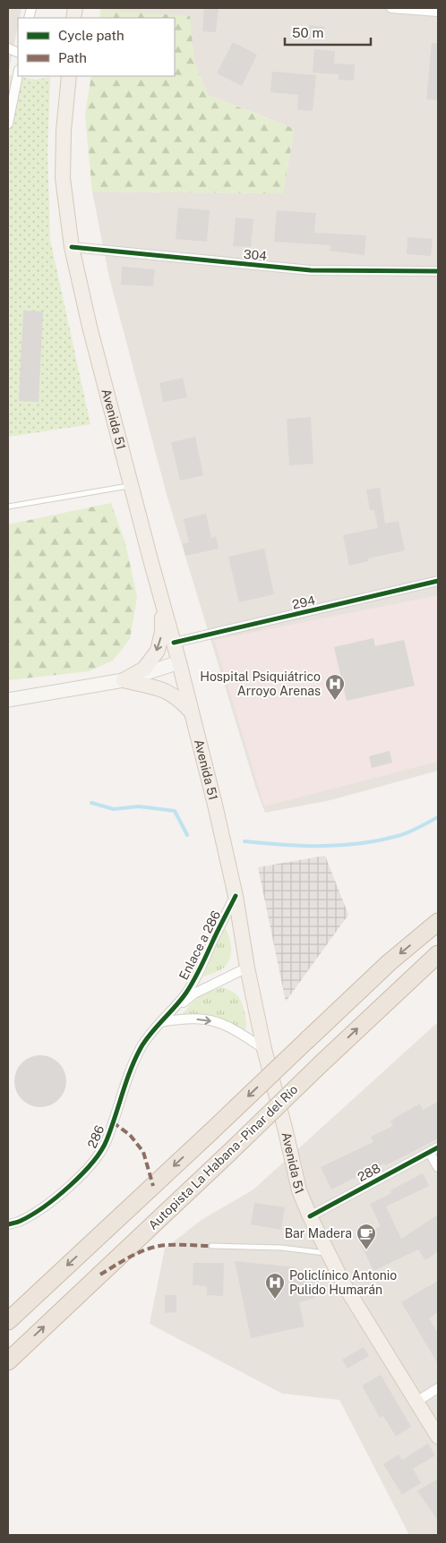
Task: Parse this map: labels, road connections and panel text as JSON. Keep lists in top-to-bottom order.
{
  "streets": {
    "highway": ["Autopista La Habana - Pinar del Río"],
    "main road": ["Avenida 51"],
    "street": [
      "304",
      "294",
      "Enlace a 286",
      "286",
      "288"
    ]
  },
  "crossings": [
    ["304", "Avenida 51"],
    ["Avenida 51", "294"],
    ["Avenida 51", "Enlace a 286"],
    ["Avenida 51", "288"],
    ["Enlace a 286", "286"]
  ],
  "places": {
    "hospital": ["Hospital Psiquiátrico Arroyo Arenas", "Policlínico Antonio Pulido Humarán"],
    "cafe": ["Bar Madera"]
  },
  "legend": ["Cycle path", "Path"],
  "scale_bar": "50 m"
}
